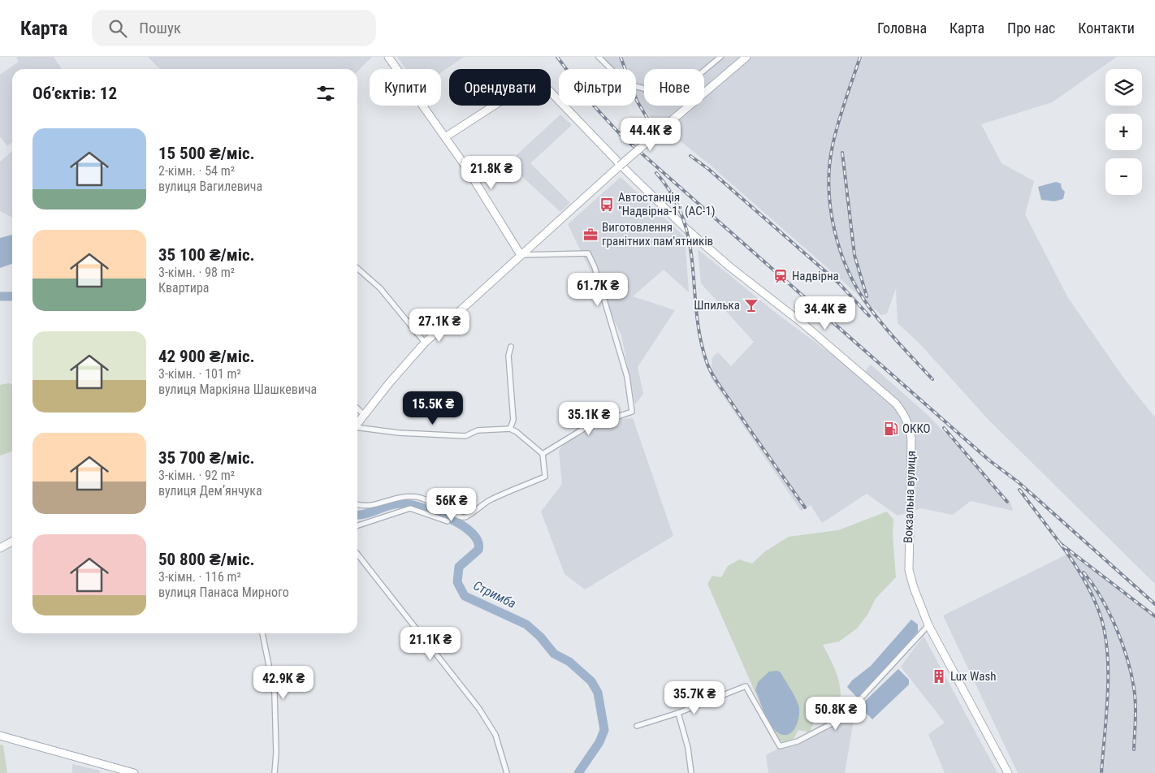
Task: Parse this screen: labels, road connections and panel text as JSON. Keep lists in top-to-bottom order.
{
  "streets": {
    "main road": ["Вокзальна вулиця"]
  },
  "water": ["Стримба"],
  "places": {
    "bus stop": ["Автостанція \"Надвірна-1\" (АС-1)"],
    "office": ["Виготовлення гранітних пам'ятників"],
    "station": ["Надвірна"],
    "bar": ["Шпилька"],
    "fuel station": ["ОККО"],
    "building": ["Lux Wash"]
  },
  "page": {
    "header": "Карта",
    "search": "Пошук",
    "nav": [
      "Головна",
      "Карта",
      "Про нас",
      "Контакти"
    ],
    "map_buttons": ["+", "−"],
    "chip": [
      "Купити",
      "Орендувати",
      "Фільтри",
      "Нове"
    ],
    "heading": "Об’єктів: 12",
    "price": [
      "44.4K ₴",
      "21.8K ₴",
      "61.7K ₴",
      "34.4K ₴",
      "27.1K ₴",
      "15.5K ₴",
      "35.1K ₴",
      "56K ₴",
      "21.1K ₴",
      "42.9K ₴",
      "35.7K ₴",
      "50.8K ₴"
    ],
    "list": [
      {
        "name": "15 500 ₴/міс.",
        "note": "2-кімн. · 54 m² · вулиця Вагилевича"
      },
      {
        "name": "35 100 ₴/міс.",
        "note": "3-кімн. · 98 m² · Квартира"
      },
      {
        "name": "42 900 ₴/міс.",
        "note": "3-кімн. · 101 m² · вулиця Маркіяна Шашкевича"
      },
      {
        "name": "35 700 ₴/міс.",
        "note": "3-кімн. · 92 m² · вулиця Демʼянчука"
      },
      {
        "name": "50 800 ₴/міс.",
        "note": "3-кімн. · 116 m² · вулиця Панаса Мирного"
      }
    ]
  }
}
